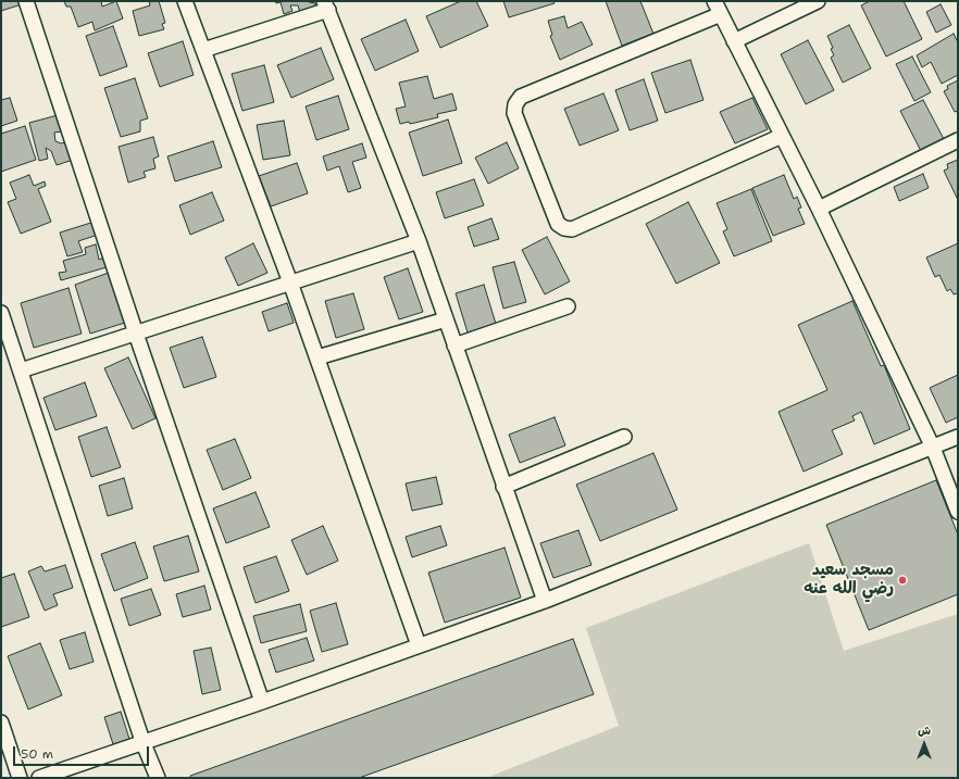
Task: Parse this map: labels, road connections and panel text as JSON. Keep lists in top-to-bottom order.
{
  "places": ["مسجد سعيد رضي الله عنه"],
  "scale_bar": "50 m",
  "north": "top"
}
